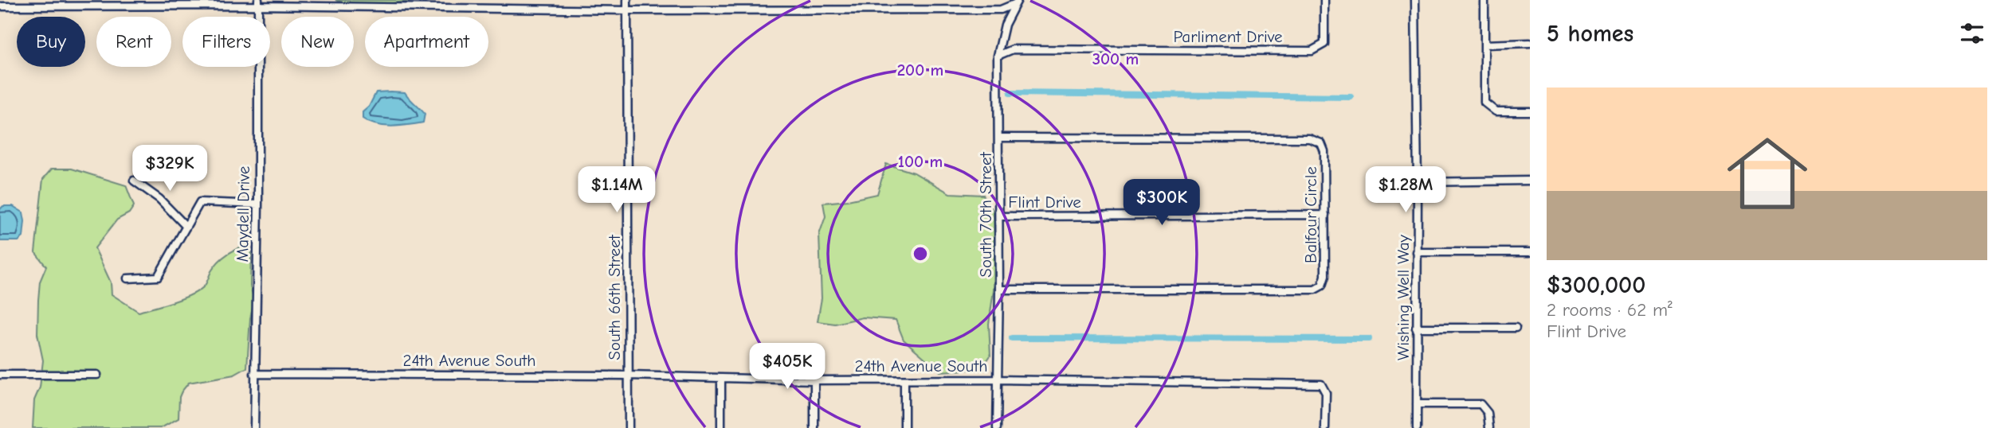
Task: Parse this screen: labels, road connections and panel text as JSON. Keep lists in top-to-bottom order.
{
  "streets": {
    "street": [
      "Parliment Drive",
      "Flint Drive",
      "Maydell Drive",
      "South 70th Street",
      "Balfour Circle",
      "South 66th Street",
      "Wishing Well Way",
      "24th Avenue South"
    ]
  },
  "crossings": [
    ["Parliment Drive", "South 70th Street"],
    ["Flint Drive", "South 70th Street"],
    ["Flint Drive", "Balfour Circle"],
    ["Maydell Drive", "24th Avenue South"],
    ["South 70th Street", "Balfour Circle"],
    ["South 70th Street", "24th Avenue South"],
    ["South 66th Street", "24th Avenue South"]
  ],
  "page": {
    "heading": "5 homes",
    "chip": [
      "Buy",
      "Rent",
      "Filters",
      "New",
      "Apartment"
    ],
    "list": [
      {
        "name": "$300,000",
        "note": "2 rooms · 62 m² · Flint Drive"
      }
    ],
    "price": [
      "$329K",
      "$1.14M",
      "$1.28M",
      "$300K",
      "$405K"
    ]
  },
  "rings": ["300 m", "200 m", "100 m"]
}
